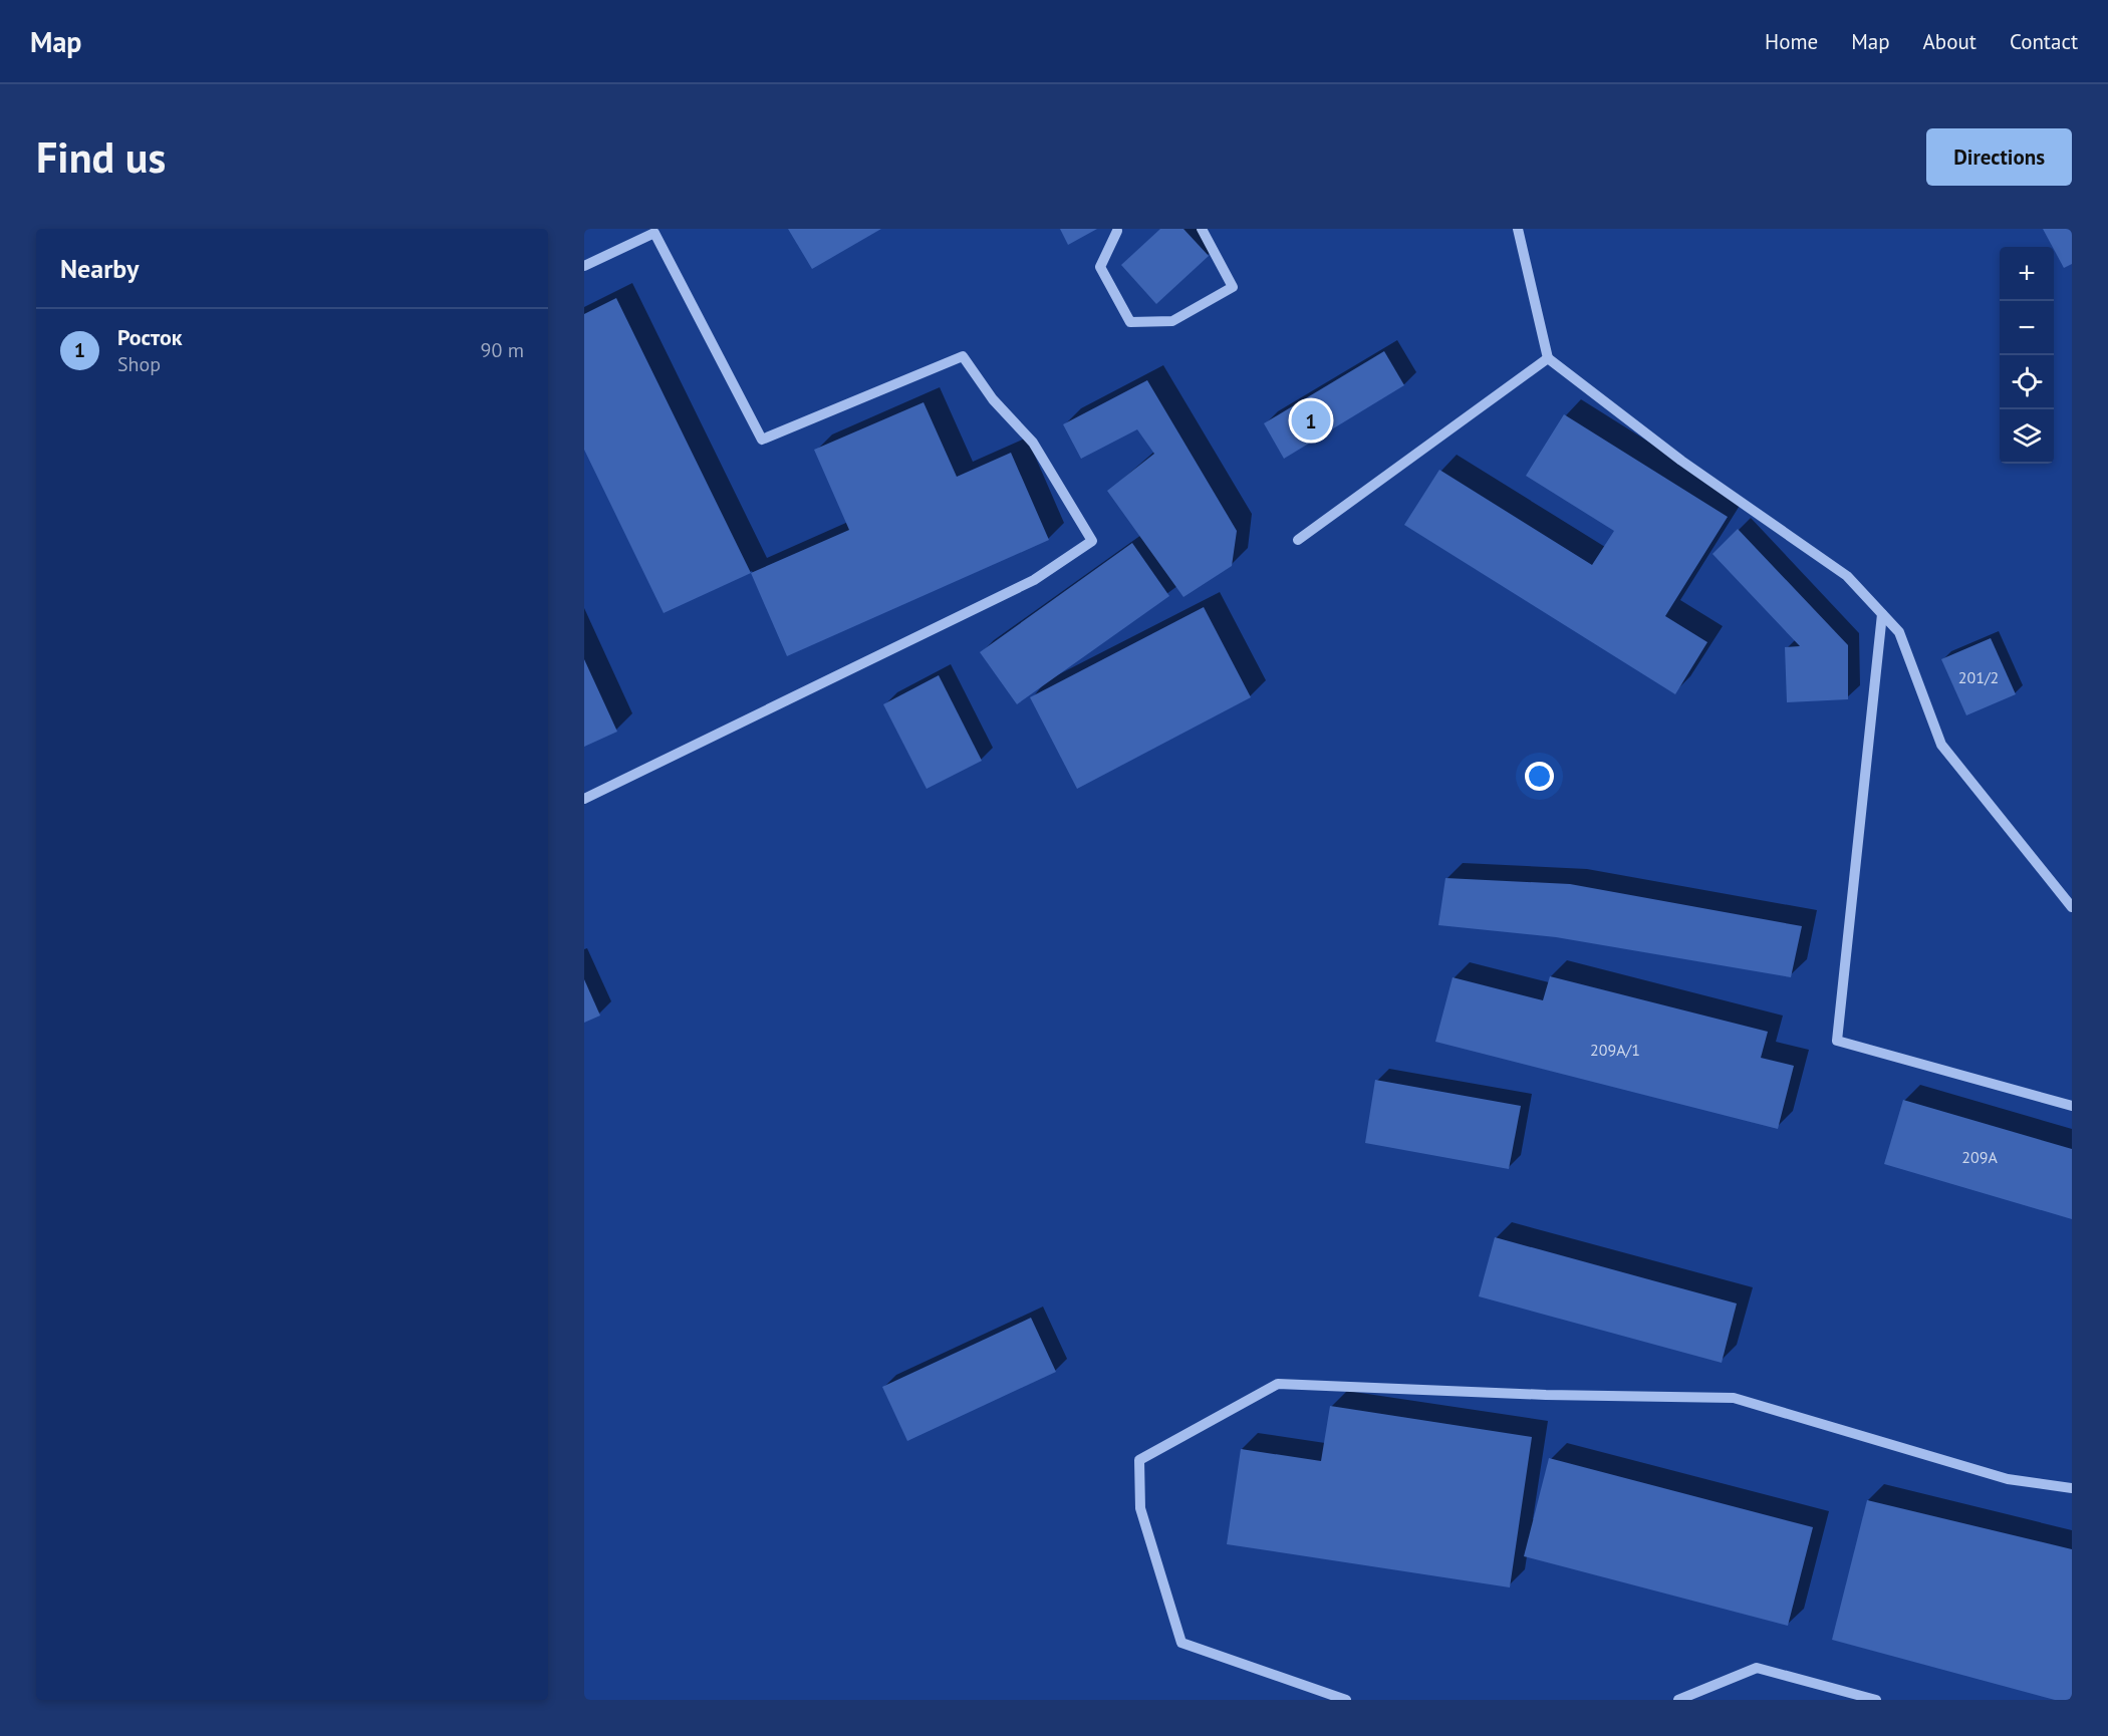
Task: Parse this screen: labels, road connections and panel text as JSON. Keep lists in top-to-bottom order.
{
  "house_numbers": ["201/2", "209А/1", "209А"],
  "page": {
    "header": "Map",
    "nav": [
      "Home",
      "Map",
      "About",
      "Contact"
    ],
    "buttons": "Directions",
    "title": "Find us",
    "heading": "Nearby",
    "map_buttons": ["+", "−"],
    "list": [
      {
        "mark": "1",
        "name": "Росток",
        "note": "Shop",
        "value": "90 m"
      }
    ],
    "pins": "1"
  }
}
